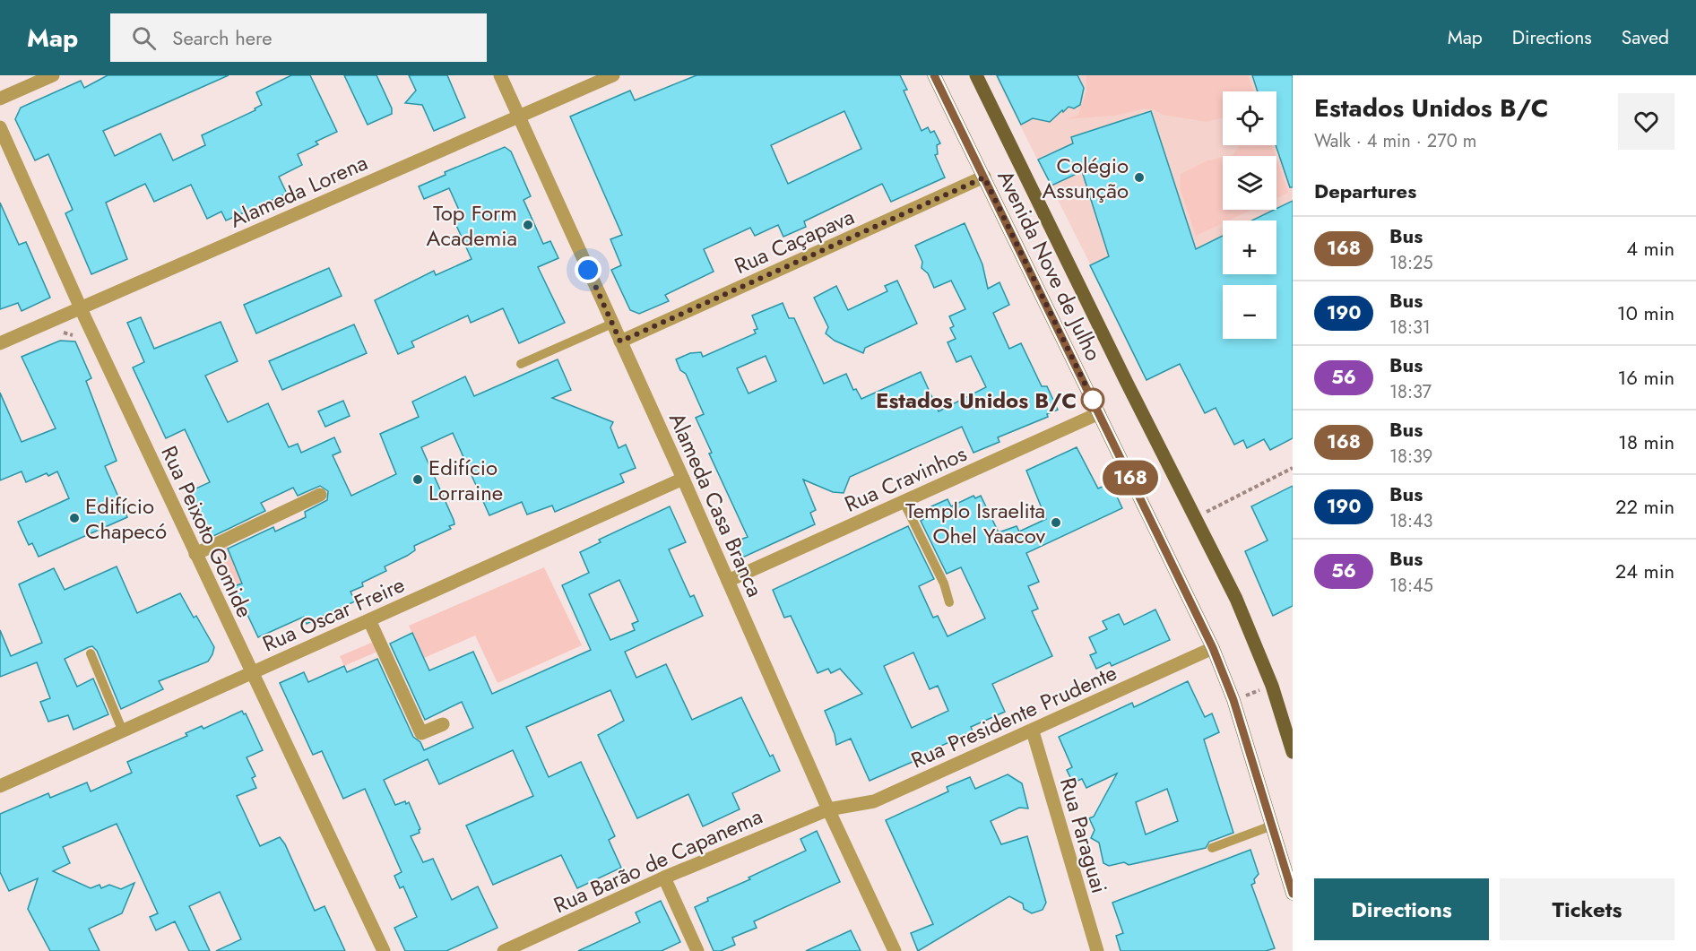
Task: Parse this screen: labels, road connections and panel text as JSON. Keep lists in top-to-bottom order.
{
  "streets": {
    "main road": ["Avenida Nove de Julho"],
    "street": [
      "Alameda Lorena",
      "Rua Caçapava",
      "Rua Cravinhos",
      "Alameda Casa Branca",
      "Rua Peixoto Gomide",
      "Rua Oscar Freire",
      "Rua Presidente Prudente",
      "Rua Paraguai",
      "Rua Barão de Capanema"
    ]
  },
  "crossings": [
    ["Alameda Lorena", "Alameda Casa Branca"],
    ["Alameda Lorena", "Rua Peixoto Gomide"],
    ["Rua Caçapava", "Avenida Nove de Julho"],
    ["Rua Caçapava", "Alameda Casa Branca"],
    ["Avenida Nove de Julho", "Rua Cravinhos"],
    ["Avenida Nove de Julho", "Rua Presidente Prudente"],
    ["Rua Cravinhos", "Alameda Casa Branca"],
    ["Alameda Casa Branca", "Rua Oscar Freire"],
    ["Alameda Casa Branca", "Rua Presidente Prudente"],
    ["Alameda Casa Branca", "Rua Barão de Capanema"],
    ["Rua Peixoto Gomide", "Rua Oscar Freire"],
    ["Rua Presidente Prudente", "Rua Paraguai"],
    ["Rua Presidente Prudente", "Rua Barão de Capanema"]
  ],
  "places": [
    "Colégio Assunção",
    "Top Form Academia",
    "Estados Unidos B/C",
    "Edifício Lorraine",
    "Edifício Chapecó",
    "Templo Israelita Ohel Yaacov"
  ],
  "lines": ["bus line 168"],
  "page": {
    "header": "Map",
    "search": "Search here",
    "nav": ["Map", "Directions", "Saved"],
    "on_map": "168",
    "heading": [
      ["Estados Unidos B/C", "Walk · 4 min · 270 m"],
      "Departures"
    ],
    "map_buttons": ["+", "−"],
    "list": [
      {
        "mark": "168",
        "name": "Bus",
        "note": "18:25",
        "value": "4 min"
      },
      {
        "mark": "190",
        "name": "Bus",
        "note": "18:31",
        "value": "10 min"
      },
      {
        "mark": "56",
        "name": "Bus",
        "note": "18:37",
        "value": "16 min"
      },
      {
        "mark": "168",
        "name": "Bus",
        "note": "18:39",
        "value": "18 min"
      },
      {
        "mark": "190",
        "name": "Bus",
        "note": "18:43",
        "value": "22 min"
      },
      {
        "mark": "56",
        "name": "Bus",
        "note": "18:45",
        "value": "24 min"
      }
    ],
    "buttons": ["Directions", "Tickets"]
  }
}
